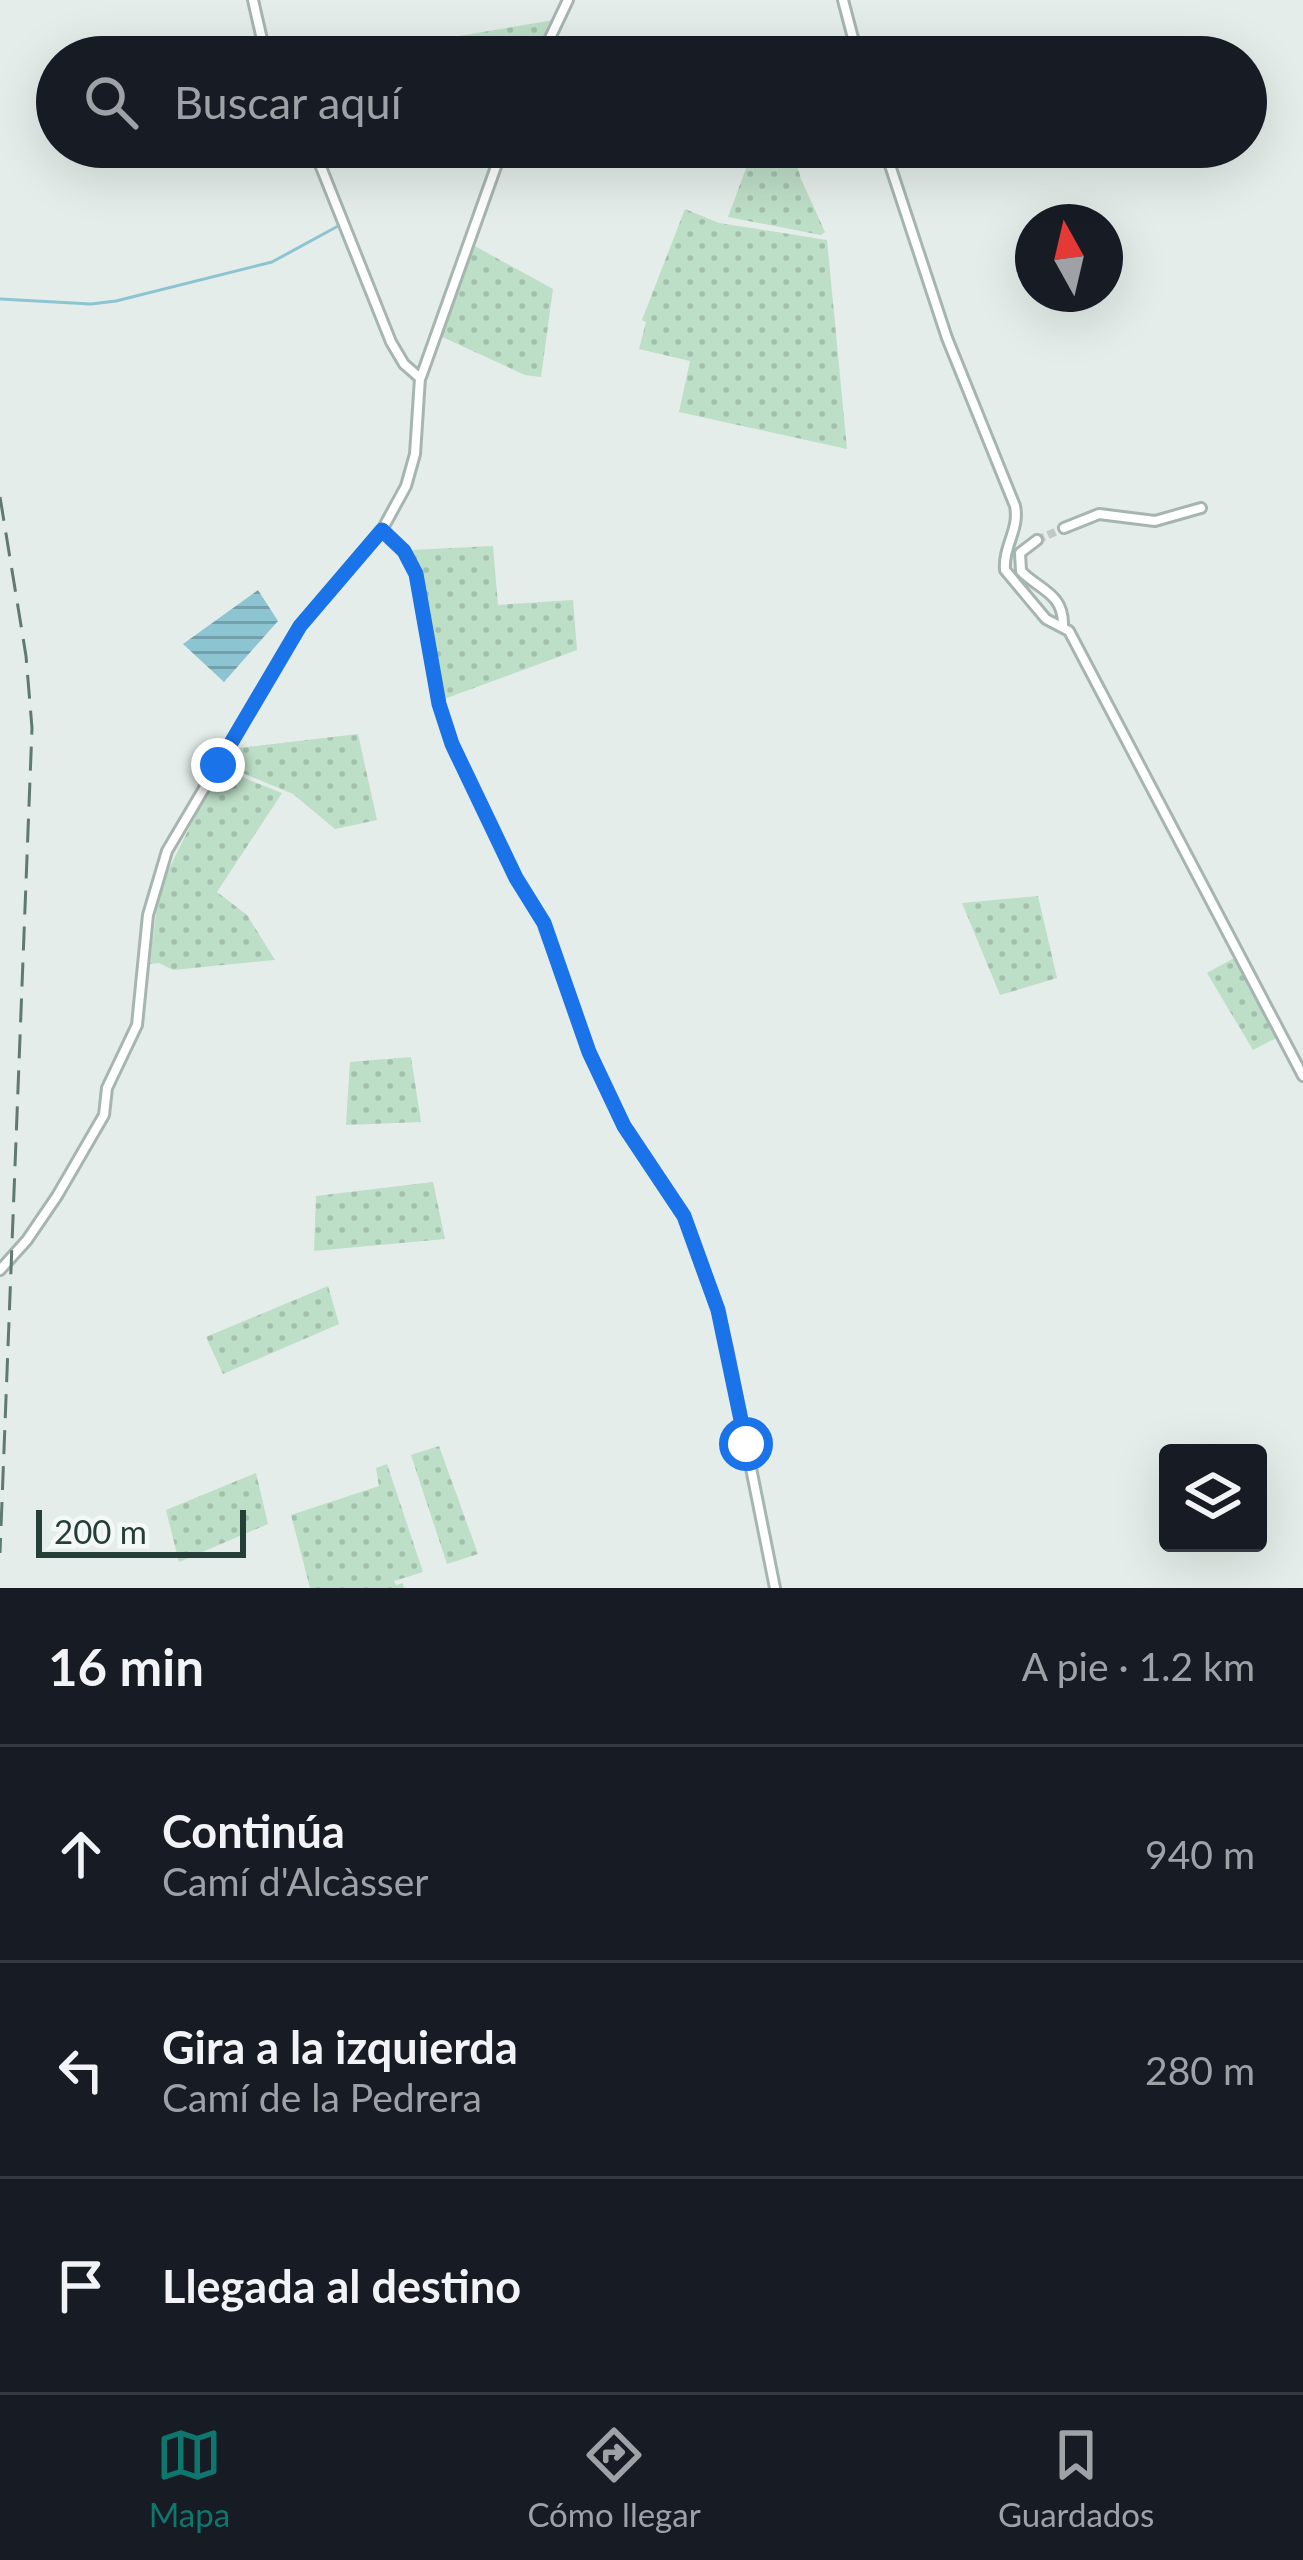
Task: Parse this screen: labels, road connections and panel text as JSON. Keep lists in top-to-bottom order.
{
  "scale_bar": "200 m",
  "north": "top",
  "page": {
    "search": "Buscar aquí",
    "scale": "200 m",
    "heading": ["16 min", "A pie · 1.2 km"],
    "list": [
      ["Continúa", "Camí d'Alcàsser", "940 m"],
      ["Gira a la izquierda", "Camí de la Pedrera", "280 m"],
      "Llegada al destino"
    ],
    "nav": ["Mapa", "Cómo llegar", "Guardados"]
  }
}
